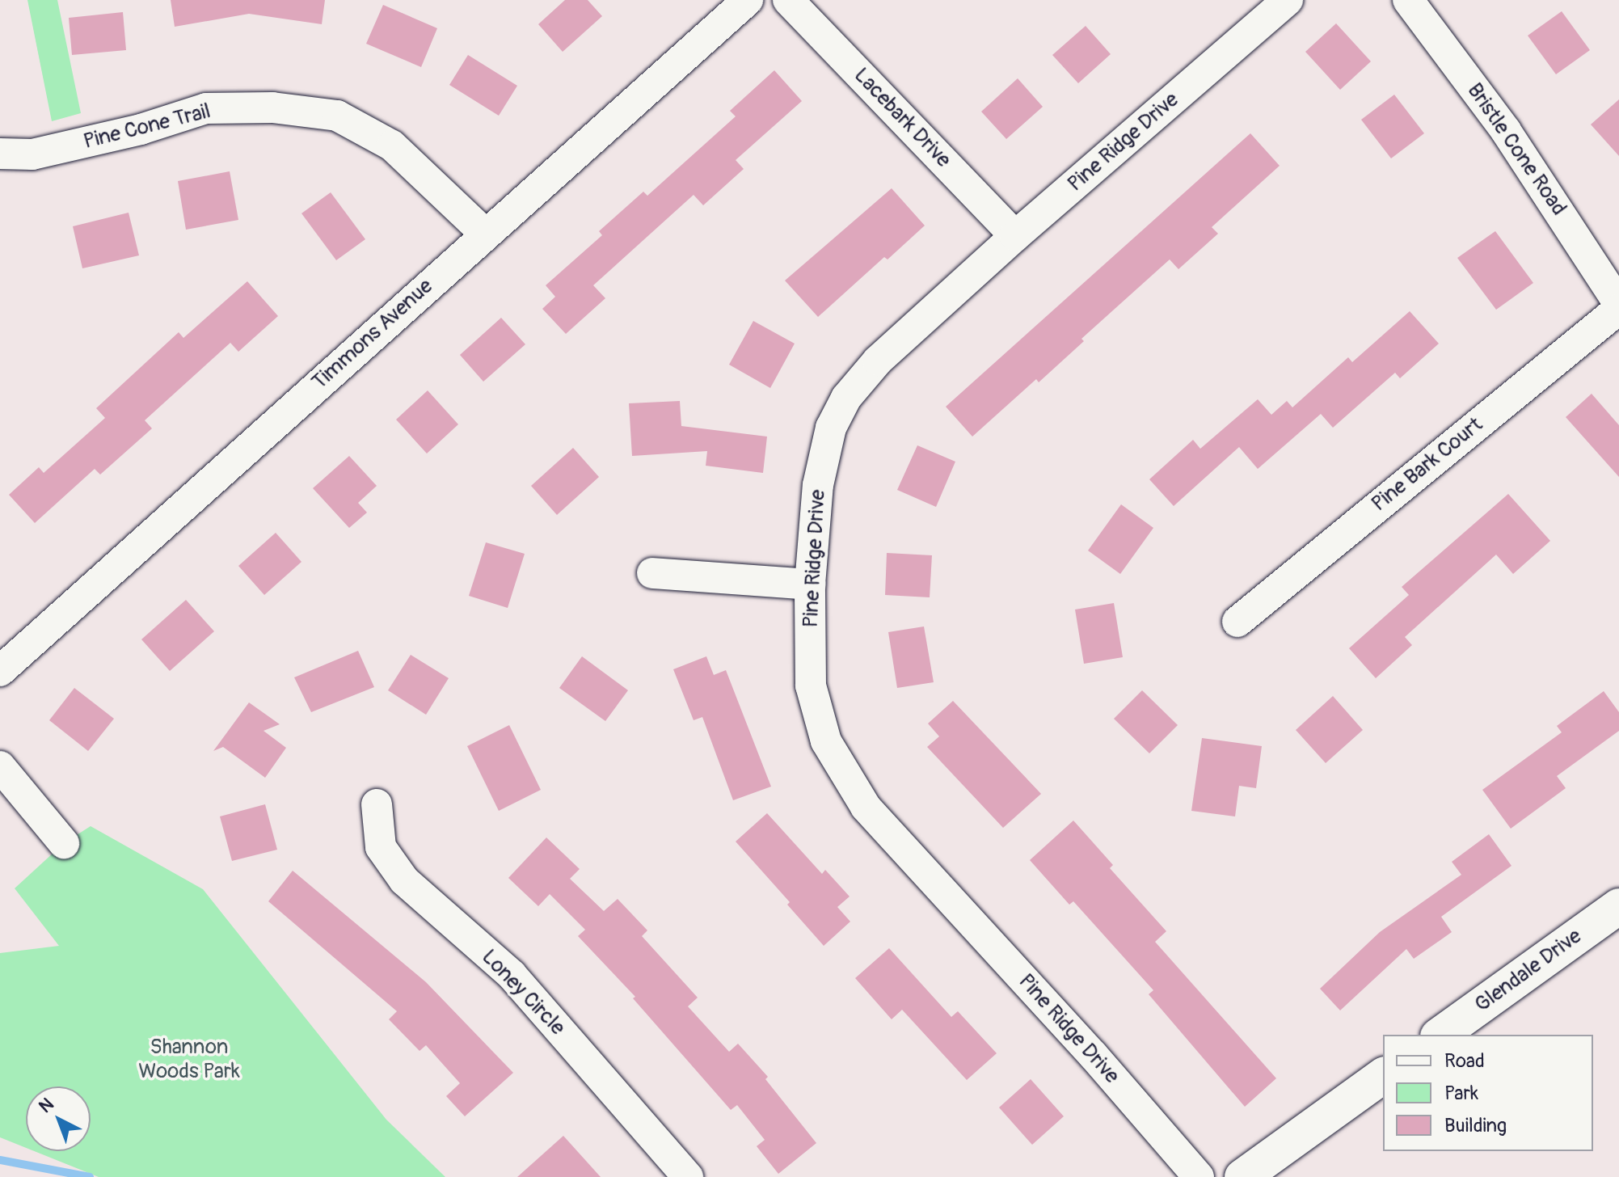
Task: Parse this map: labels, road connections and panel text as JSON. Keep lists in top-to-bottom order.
{
  "streets": {
    "street": [
      "Lacebark Drive",
      "Pine Cone Trail",
      "Pine Ridge Drive",
      "Bristle Cone Road",
      "Timmons Avenue",
      "Pine Bark Court",
      "Glendale Drive",
      "Loney Circle"
    ]
  },
  "crossings": [
    ["Lacebark Drive", "Pine Ridge Drive"],
    ["Pine Cone Trail", "Timmons Avenue"],
    ["Bristle Cone Road", "Pine Bark Court"]
  ],
  "parks": ["Shannon Woods Park"],
  "legend": ["Road", "Park", "Building"],
  "north": "top left"
}
